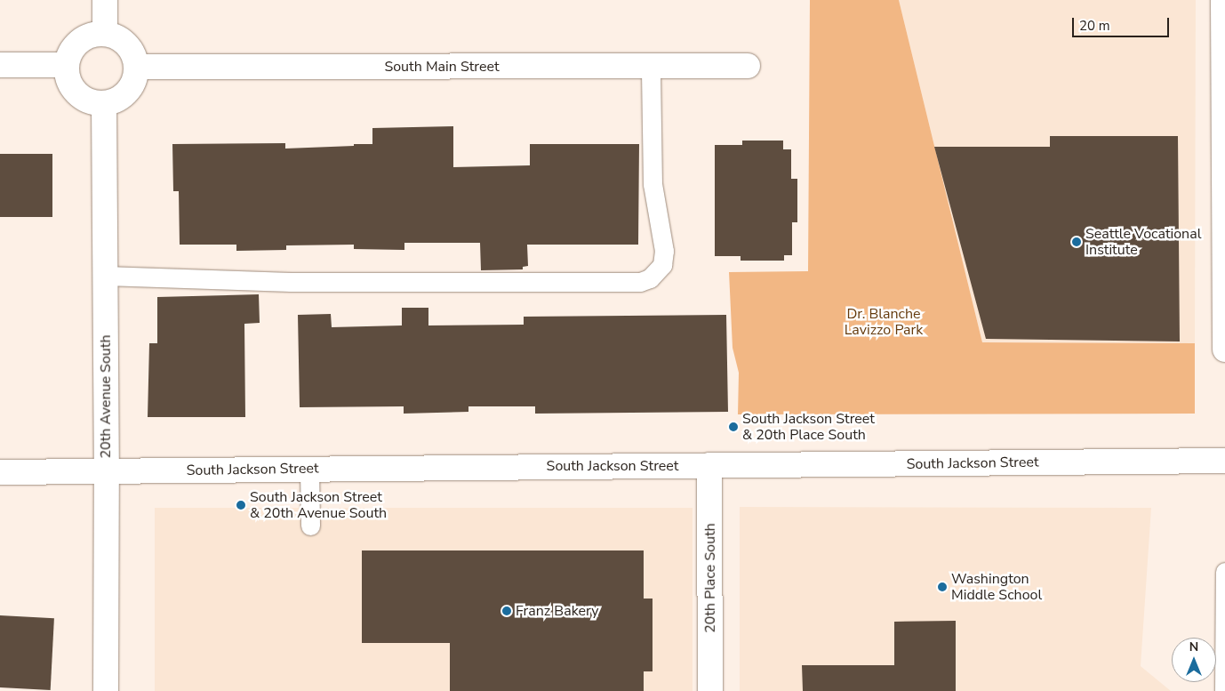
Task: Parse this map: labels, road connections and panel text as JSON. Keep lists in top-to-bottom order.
{
  "streets": {
    "street": [
      "South Main Street",
      "20th Avenue South",
      "South Jackson Street",
      "20th Place South"
    ]
  },
  "crossings": [
    ["South Main Street", "20th Avenue South"],
    ["20th Avenue South", "South Jackson Street"],
    ["South Jackson Street", "20th Place South"]
  ],
  "parks": ["Dr. Blanche Lavizzo Park"],
  "places": [
    "Seattle Vocational Institute",
    "South Jackson Street & 20th Place South",
    "South Jackson Street & 20th Avenue South",
    "Washington Middle School",
    "Franz Bakery"
  ],
  "scale_bar": "20 m",
  "north": "top"
}
